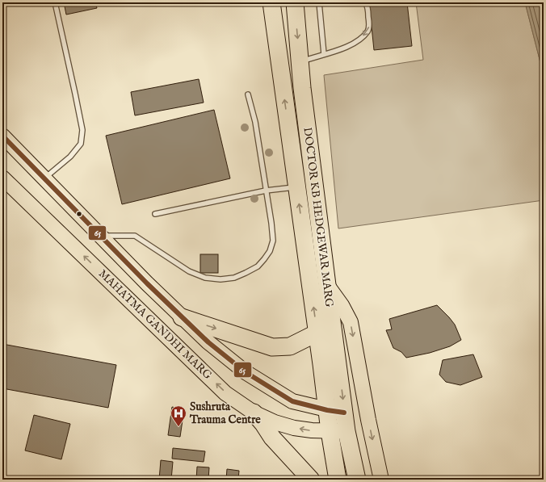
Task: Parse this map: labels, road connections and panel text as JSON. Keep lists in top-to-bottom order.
{
  "streets": {
    "highway": ["DOCTOR KB HEDGEWAR MARG"],
    "main road": ["MAHATMA GANDHI MARG"]
  },
  "crossings": [
    ["DOCTOR KB HEDGEWAR MARG", "MAHATMA GANDHI MARG"]
  ],
  "places": {
    "hospital": ["Sushruta Trauma Centre"]
  },
  "lines": ["transit line 65"]
}
